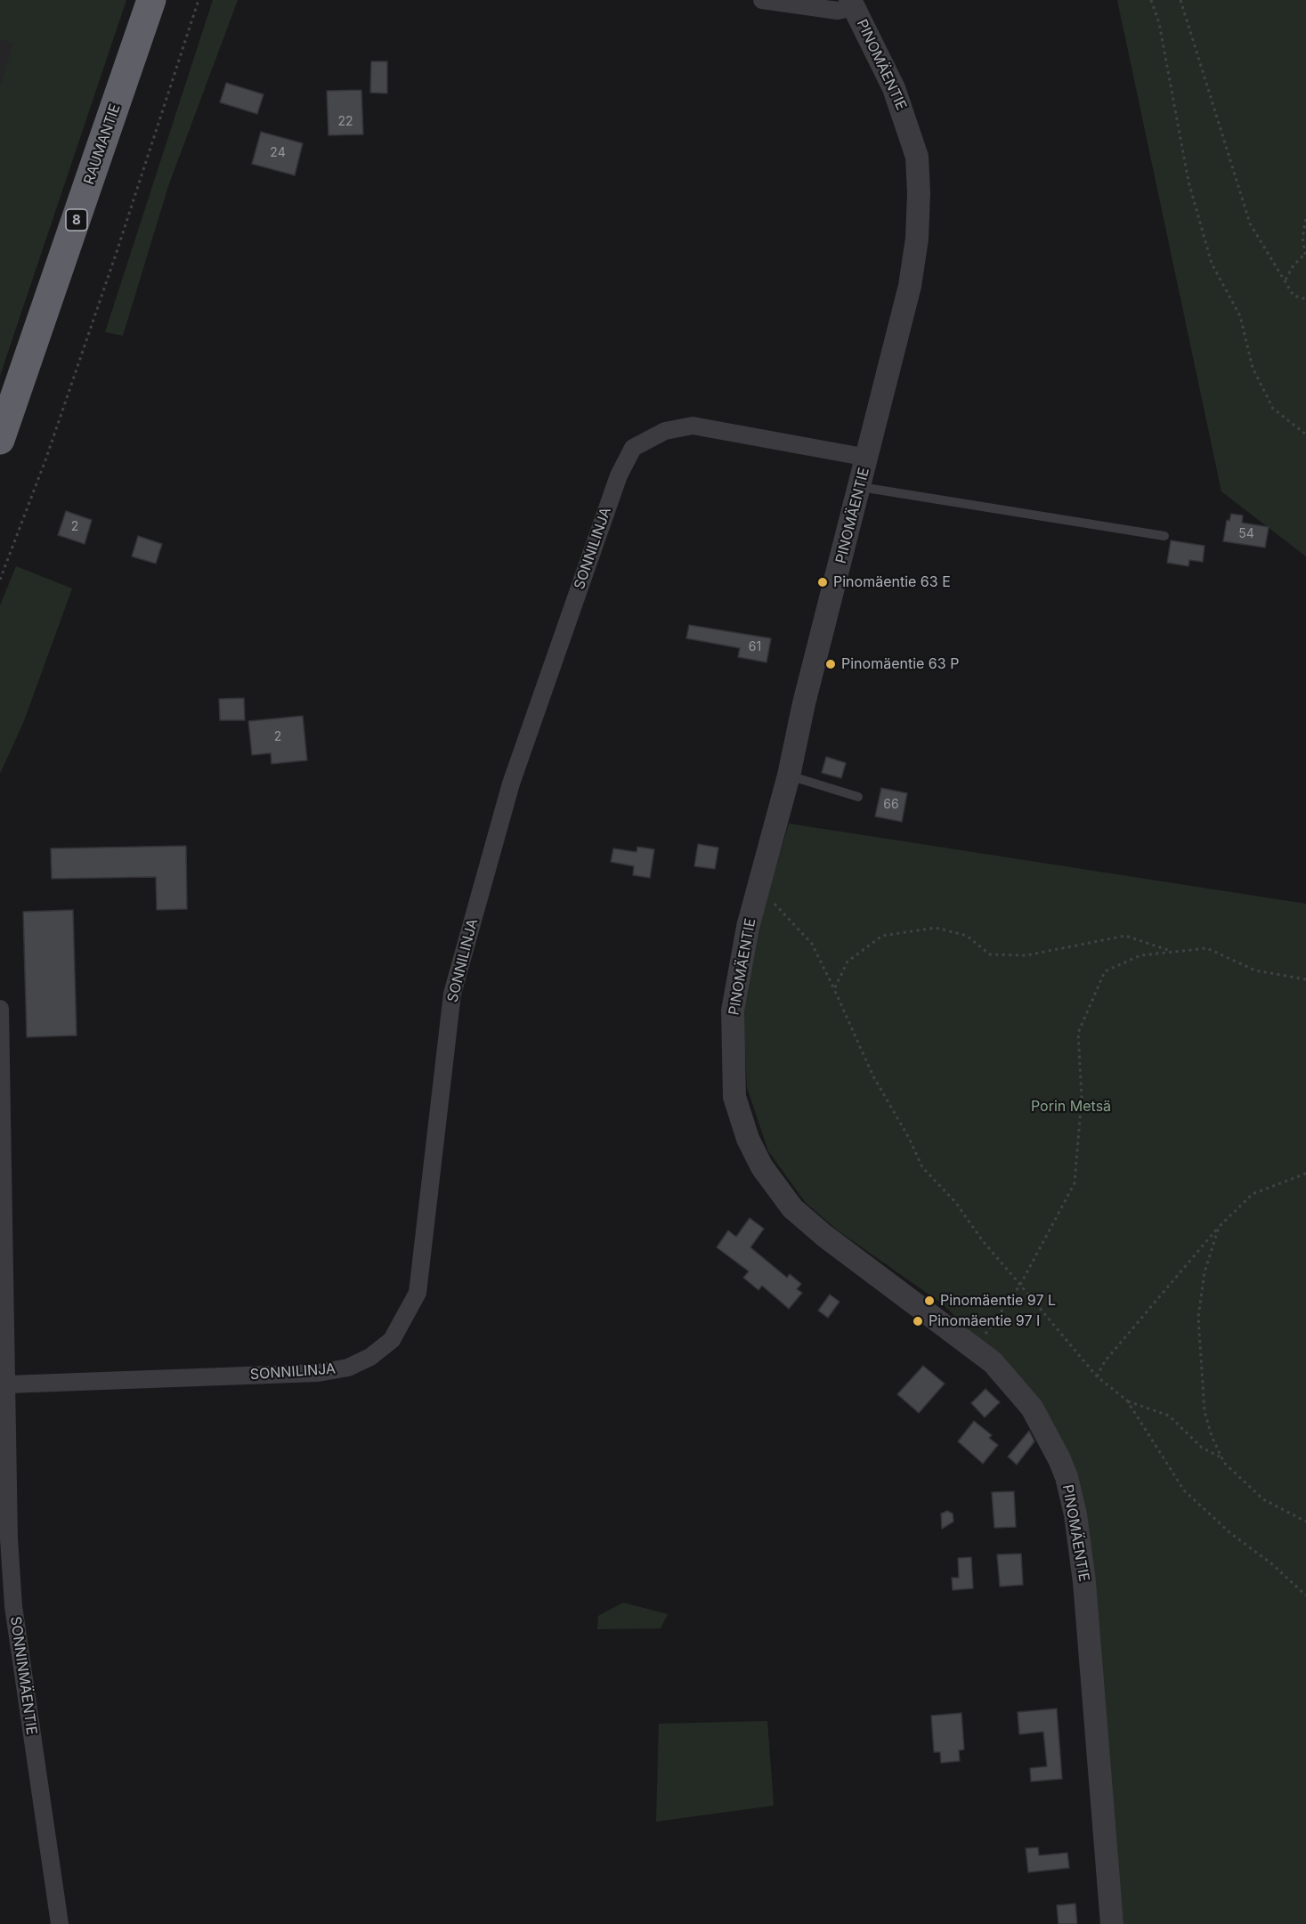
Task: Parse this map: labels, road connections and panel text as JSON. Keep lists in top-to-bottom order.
{
  "streets": {
    "highway": ["RAUMANTIE", "8"],
    "street": ["PINOMÄENTIE", "SONNILINJA", "SONNINMÄENTIE"]
  },
  "crossings": [
    ["PINOMÄENTIE", "SONNILINJA"],
    ["SONNILINJA", "SONNINMÄENTIE"]
  ],
  "parks": ["Porin Metsä"],
  "places": [
    "Pinomäentie 63 E",
    "Pinomäentie 63 P",
    "Pinomäentie 97 L",
    "Pinomäentie 97 I"
  ],
  "house_numbers": [
    "22",
    "24",
    "2",
    "54",
    "61",
    "2",
    "66"
  ]
}
